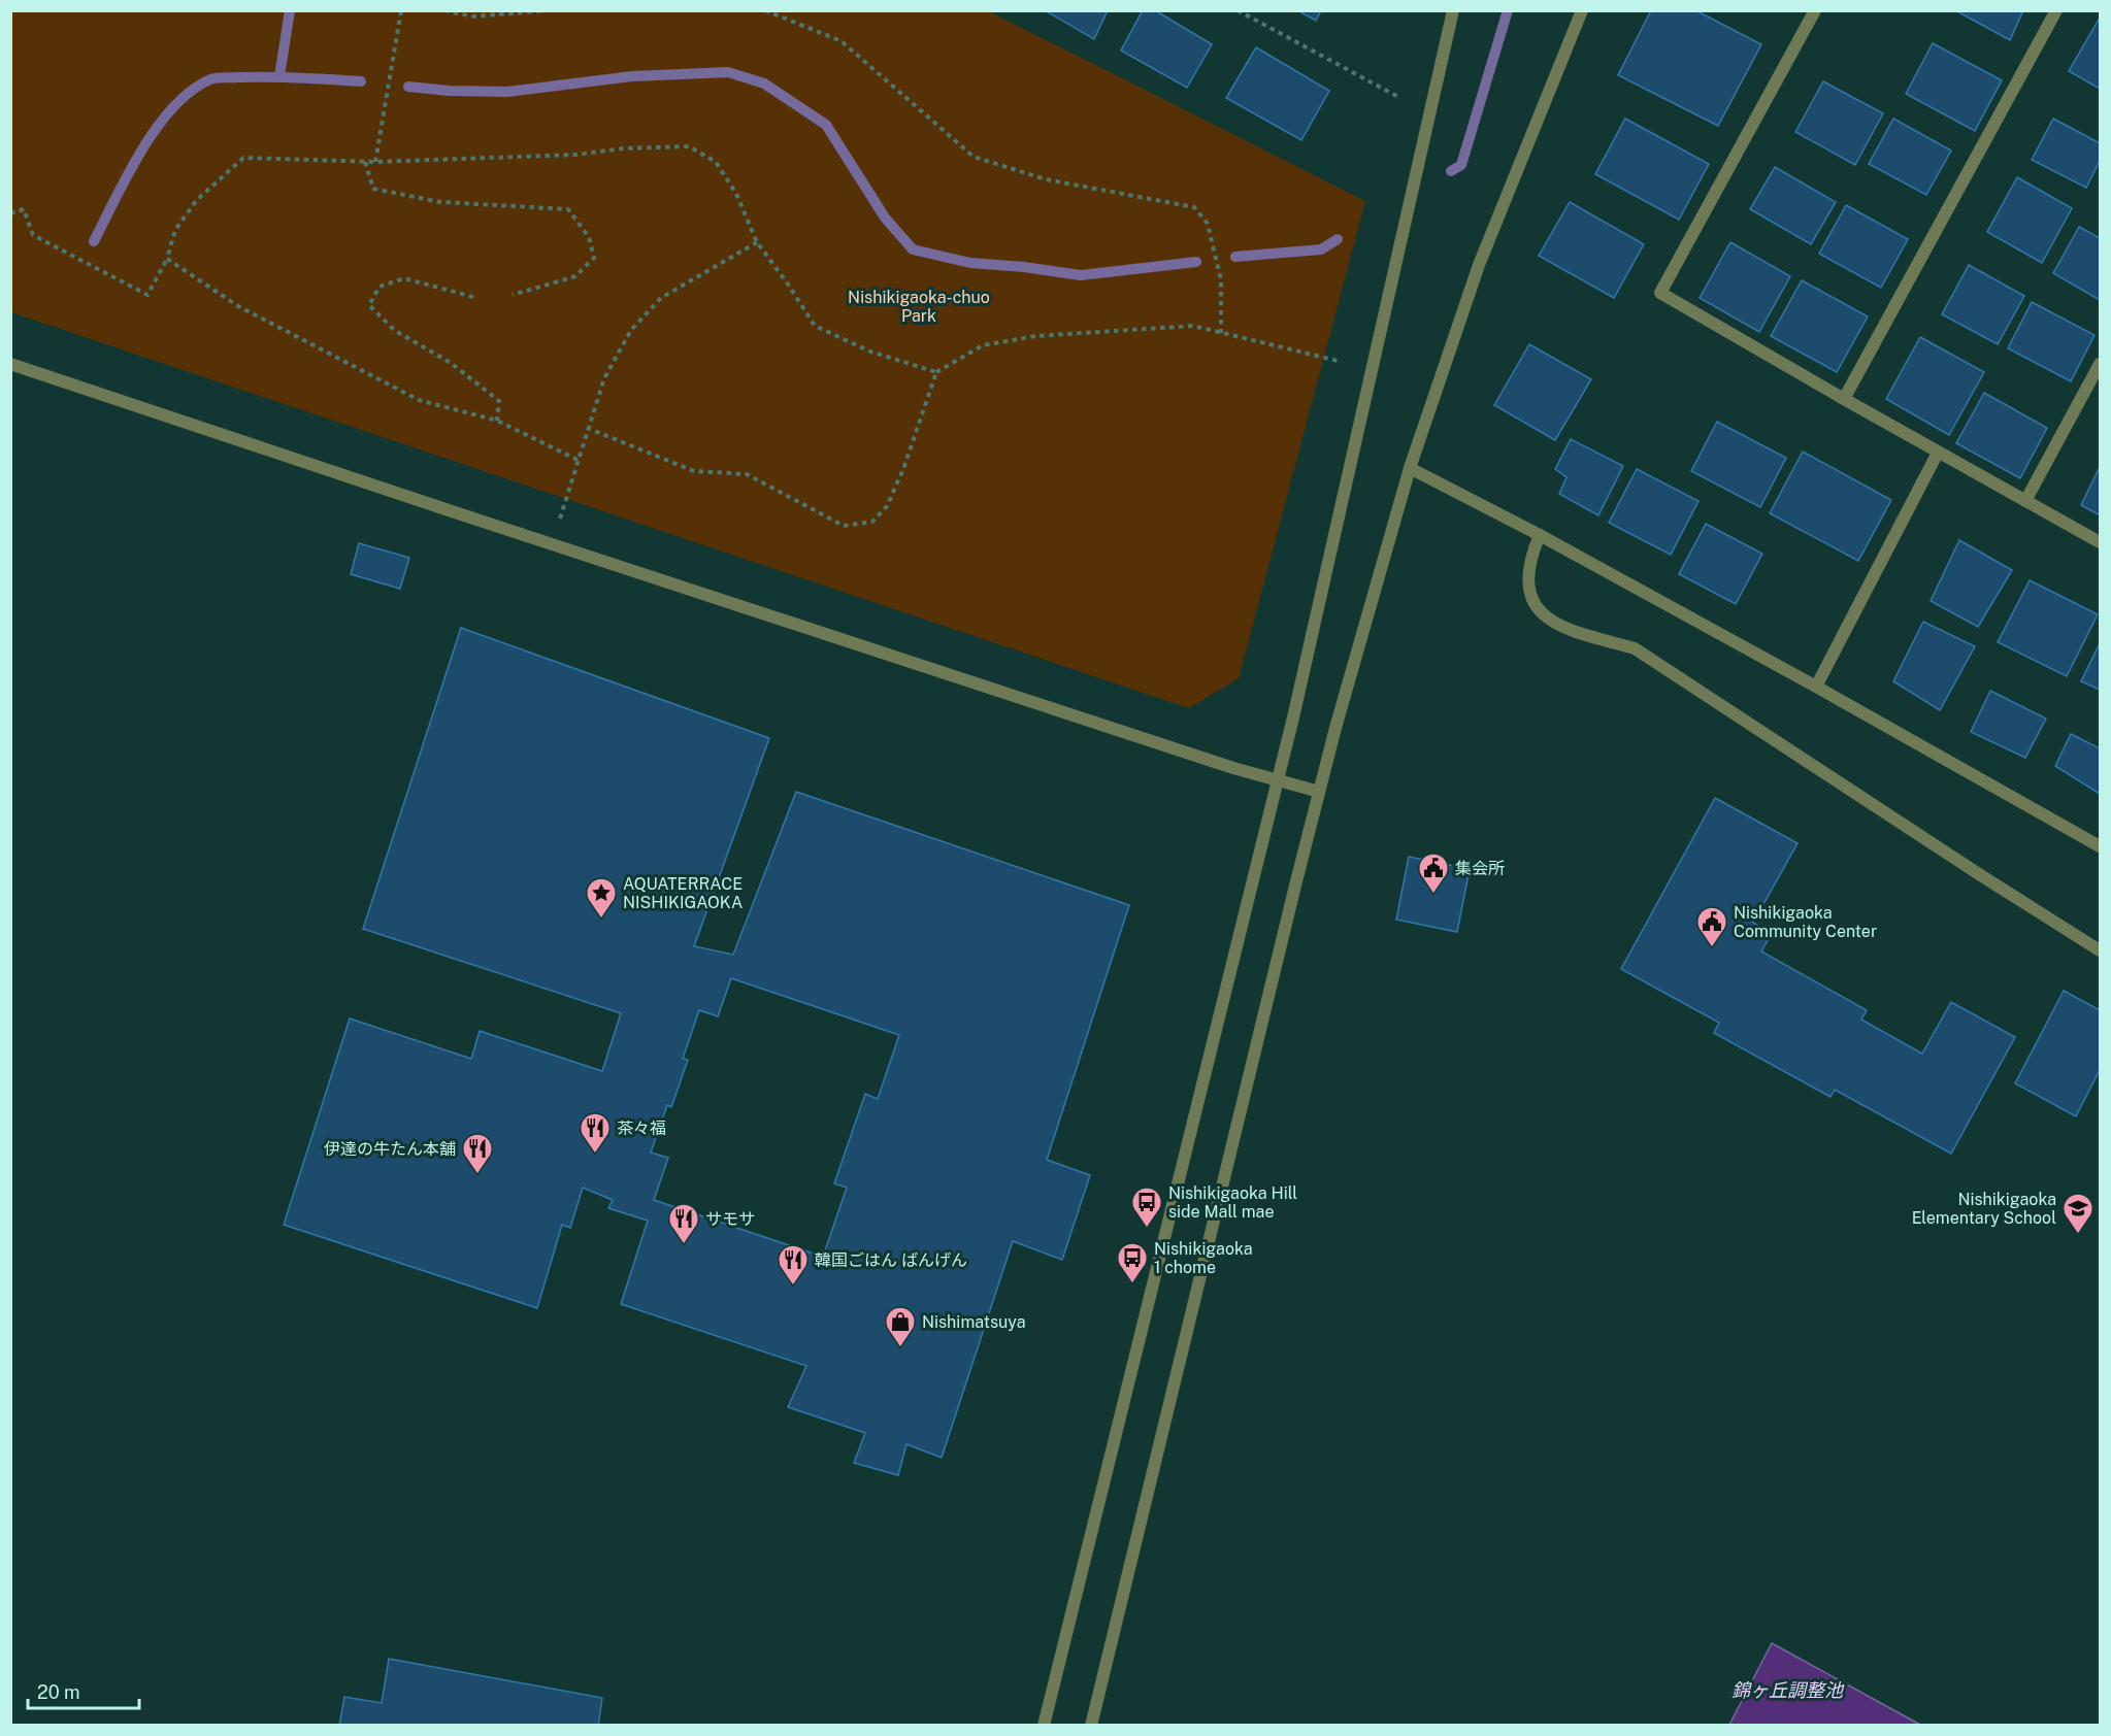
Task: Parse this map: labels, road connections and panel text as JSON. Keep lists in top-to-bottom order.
{
  "water": ["錦ヶ丘調整池"],
  "parks": ["Nishikigaoka-chuo Park"],
  "places": {
    "public building": ["集会所", "Nishikigaoka Community Center"],
    "place": ["AQUATERRACE NISHIKIGAOKA"],
    "restaurant": [
      "茶々福",
      "伊達の牛たん本舗",
      "サモサ",
      "韓国ごはん ばんげん"
    ],
    "bus stop": ["Nishikigaoka Hill side Mall mae", "Nishikigaoka 1 chome"],
    "school or university": ["Nishikigaoka Elementary School"],
    "shop": ["Nishimatsuya"]
  },
  "scale_bar": "20 m"
}
